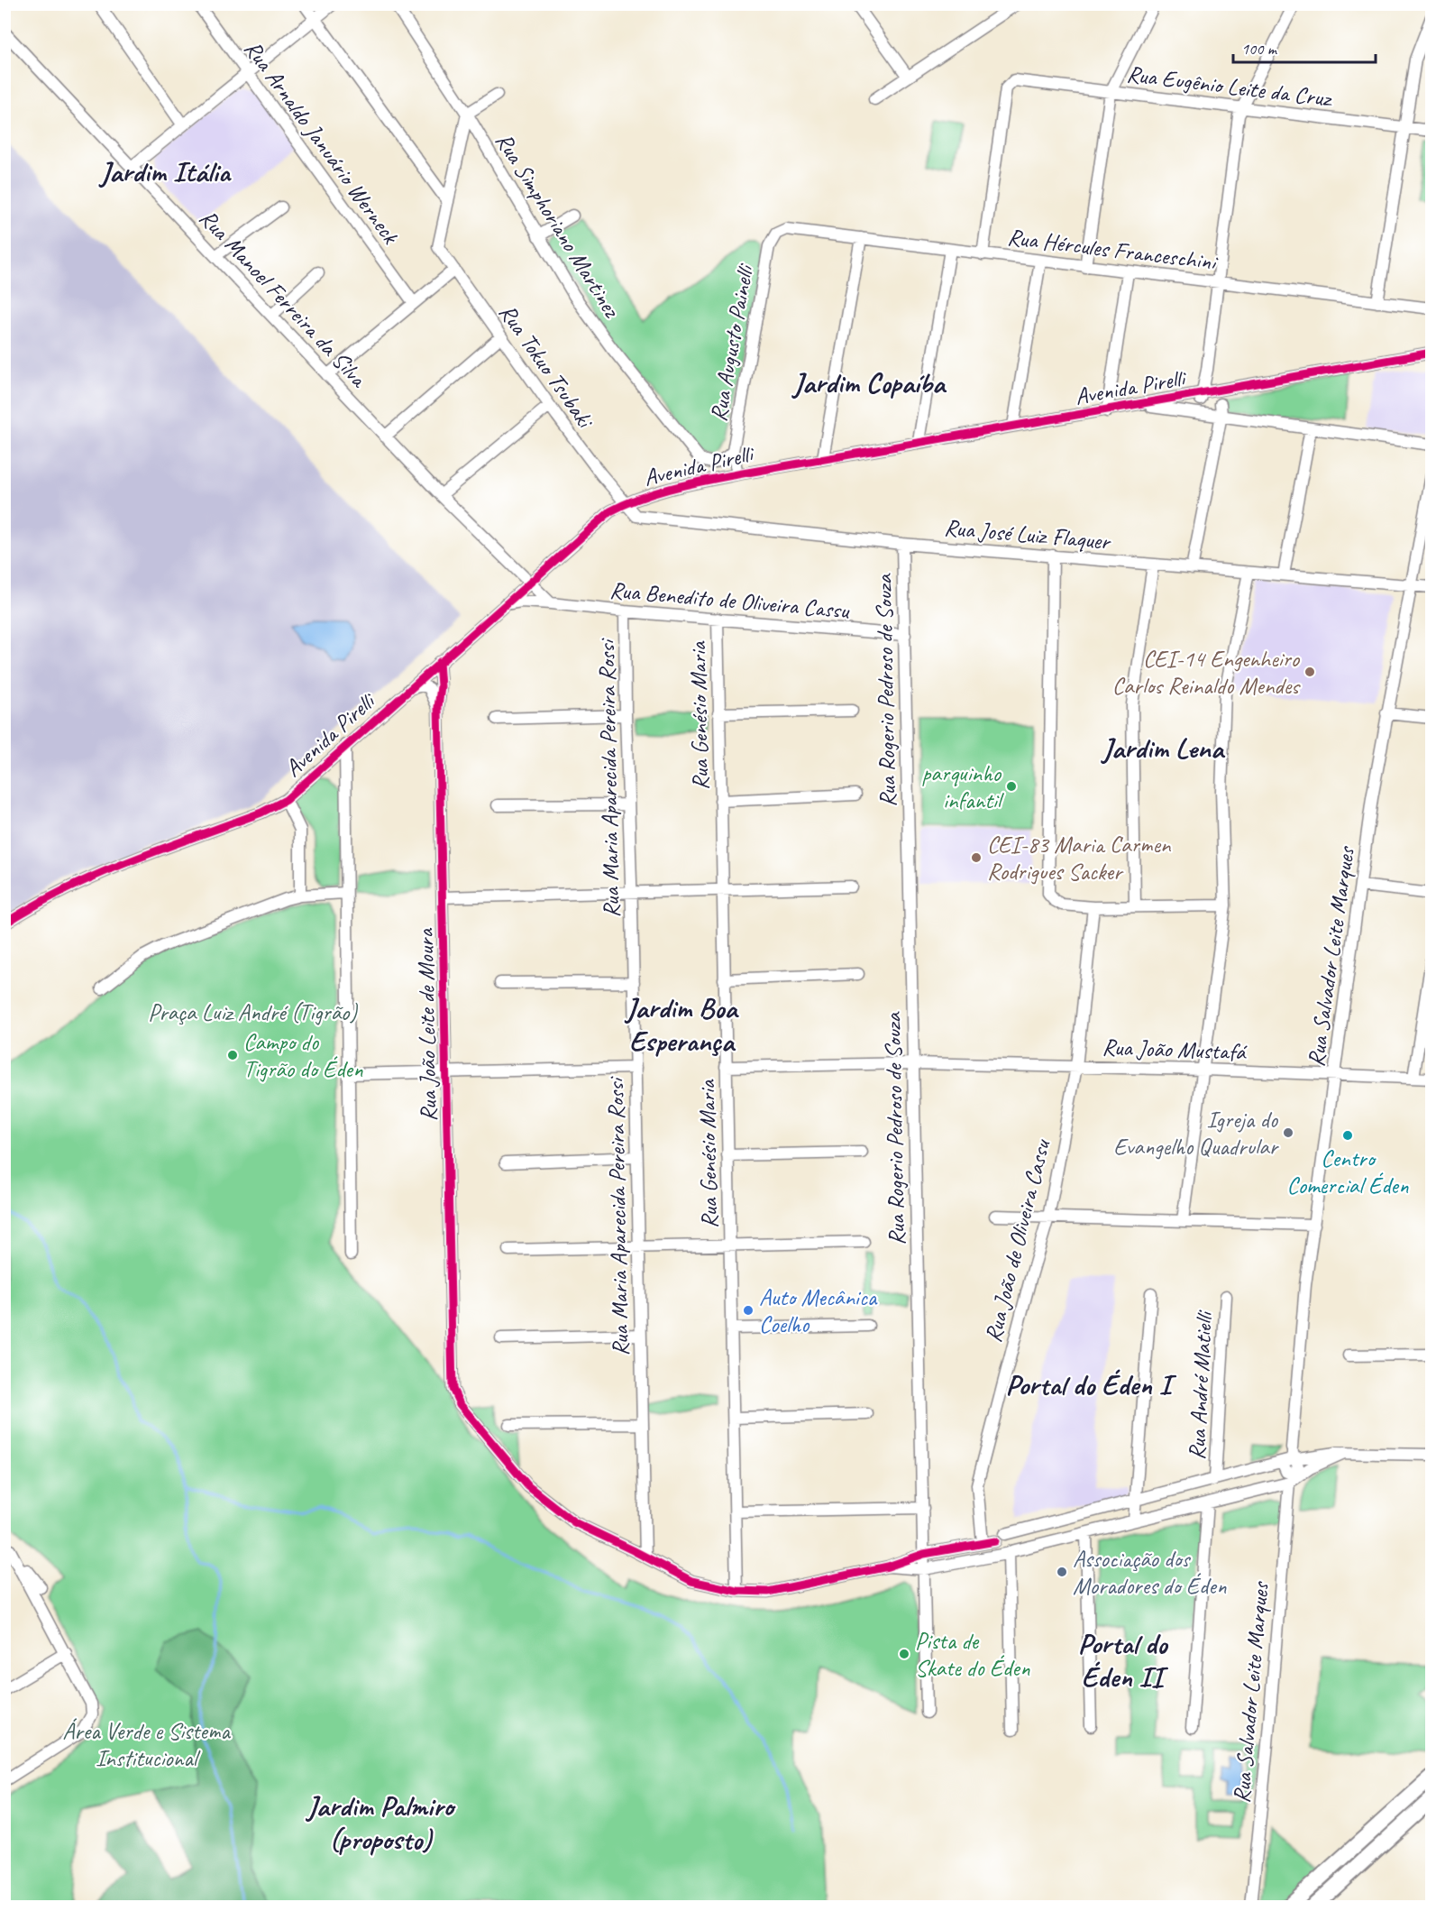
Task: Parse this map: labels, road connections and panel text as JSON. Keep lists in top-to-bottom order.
{
  "streets": {
    "street": [
      "Rua Eugênio Leite da Cruz",
      "Rua Arnaldo Januário Werneck",
      "Rua Simphoriano Martinez",
      "Rua Hércules Franceschini",
      "Rua Manoel Ferreira da Silva",
      "Rua Augusto Painelli",
      "Rua Tokuo Tsubaki",
      "Avenida Pirelli",
      "Rua José Luiz Flaquer",
      "Rua Benedito de Oliveira Cassu",
      "Rua Rogerio Pedroso de Souza",
      "Rua Genésio Maria",
      "Rua Maria Aparecida Pereira Rossi",
      "Rua Salvador Leite Marques",
      "Rua João Leite de Moura",
      "Rua João Mustafá",
      "Rua João de Oliveira Cassu",
      "Rua André Matielli"
    ]
  },
  "crossings": [
    ["Rua Eugênio Leite da Cruz", "Rua Hércules Franceschini"],
    ["Rua Simphoriano Martinez", "Avenida Pirelli"],
    ["Rua Hércules Franceschini", "Rua Augusto Painelli"],
    ["Rua Manoel Ferreira da Silva", "Avenida Pirelli"],
    ["Rua Augusto Painelli", "Avenida Pirelli"],
    ["Rua Tokuo Tsubaki", "Avenida Pirelli"],
    ["Rua Tokuo Tsubaki", "Rua José Luiz Flaquer"],
    ["Avenida Pirelli", "Rua José Luiz Flaquer"],
    ["Avenida Pirelli", "Rua Benedito de Oliveira Cassu"],
    ["Avenida Pirelli", "Rua João Leite de Moura"],
    ["Rua José Luiz Flaquer", "Rua Rogerio Pedroso de Souza"],
    ["Rua José Luiz Flaquer", "Rua Salvador Leite Marques"],
    ["Rua Benedito de Oliveira Cassu", "Rua Rogerio Pedroso de Souza"],
    ["Rua Benedito de Oliveira Cassu", "Rua Genésio Maria"],
    ["Rua Benedito de Oliveira Cassu", "Rua Maria Aparecida Pereira Rossi"],
    ["Rua Rogerio Pedroso de Souza", "Rua João Mustafá"],
    ["Rua Genésio Maria", "Rua João Mustafá"],
    ["Rua Salvador Leite Marques", "Rua João Mustafá"],
    ["Rua João Mustafá", "Rua João de Oliveira Cassu"]
  ],
  "districts": [
    "Jardim Itália",
    "Jardim Copaíba",
    "Jardim Lena",
    "Jardim Boa Esperança",
    "Portal do Éden I",
    "Portal do Éden II",
    "Jardim Palmiro (proposto)"
  ],
  "parks": ["Praça Luiz André (Tigrão)", "Área Verde e Sistema Institucional"],
  "places": [
    "CEI-14 Engenheiro Carlos Reinaldo Mendes",
    "parquinho infantil",
    "CEI-83 Maria Carmen Rodrigues Sacker",
    "Campo do Tigrão do Éden",
    "Igreja do Evangelho Quadrular",
    "Centro Comercial Éden",
    "Auto Mecânica Coelho",
    "Associação dos Moradores do Éden",
    "Pista de Skate do Éden"
  ],
  "scale_bar": "100 m"
}
